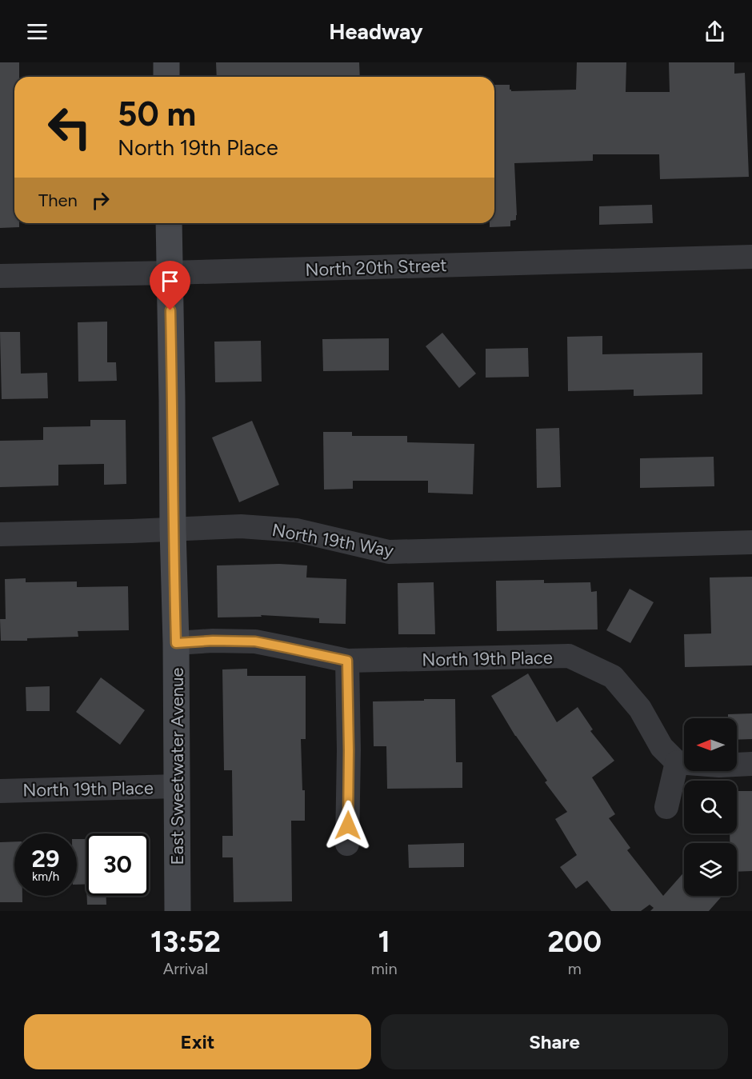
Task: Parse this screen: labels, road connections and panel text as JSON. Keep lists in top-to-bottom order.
{
  "streets": {
    "street": [
      "North 20th Street",
      "North 19th Way",
      "North 19th Place",
      "East Sweetwater Avenue"
    ]
  },
  "crossings": [
    ["North 20th Street", "East Sweetwater Avenue"],
    ["North 19th Way", "East Sweetwater Avenue"],
    ["North 19th Place", "East Sweetwater Avenue"]
  ],
  "north": "left",
  "page": {
    "header": "Headway",
    "turn": ["50 m", "North 19th Place"],
    "then": "Then",
    "speed": "29 km/h",
    "limit": "30",
    "eta": [
      "13:52",
      "Arrival",
      "1",
      "min",
      "200",
      "m"
    ],
    "buttons": ["Exit", "Share"]
  }
}
